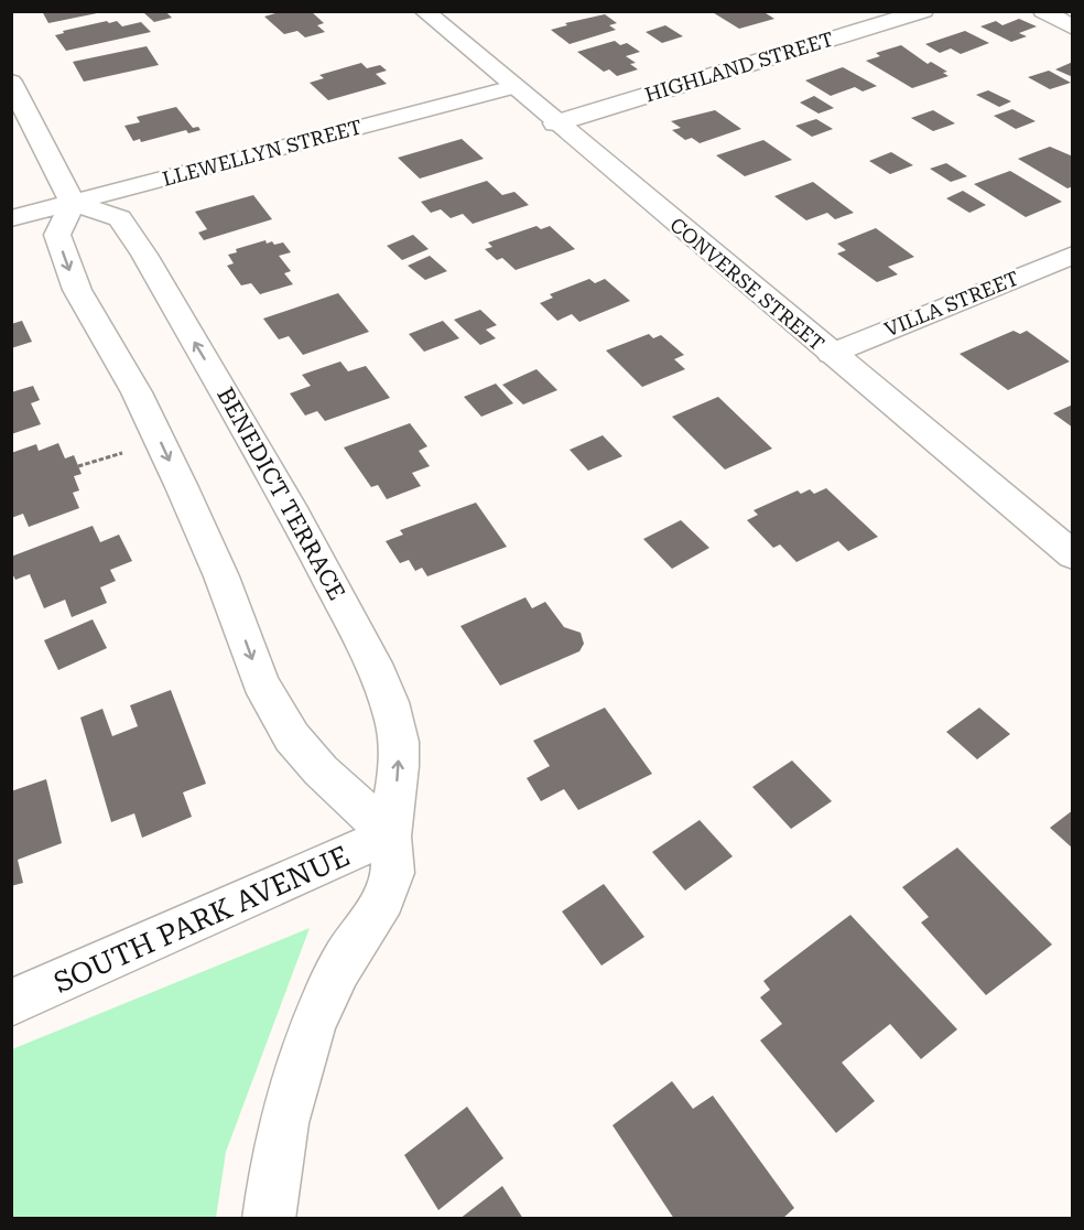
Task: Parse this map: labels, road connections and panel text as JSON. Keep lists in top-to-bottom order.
{
  "streets": {
    "street": [
      "HIGHLAND STREET",
      "LLEWELLYN STREET",
      "CONVERSE STREET",
      "VILLA STREET",
      "BENEDICT TERRACE",
      "SOUTH PARK AVENUE"
    ]
  },
  "crossings": [
    ["HIGHLAND STREET", "CONVERSE STREET"],
    ["LLEWELLYN STREET", "CONVERSE STREET"],
    ["LLEWELLYN STREET", "BENEDICT TERRACE"],
    ["CONVERSE STREET", "VILLA STREET"],
    ["BENEDICT TERRACE", "SOUTH PARK AVENUE"]
  ]
}
